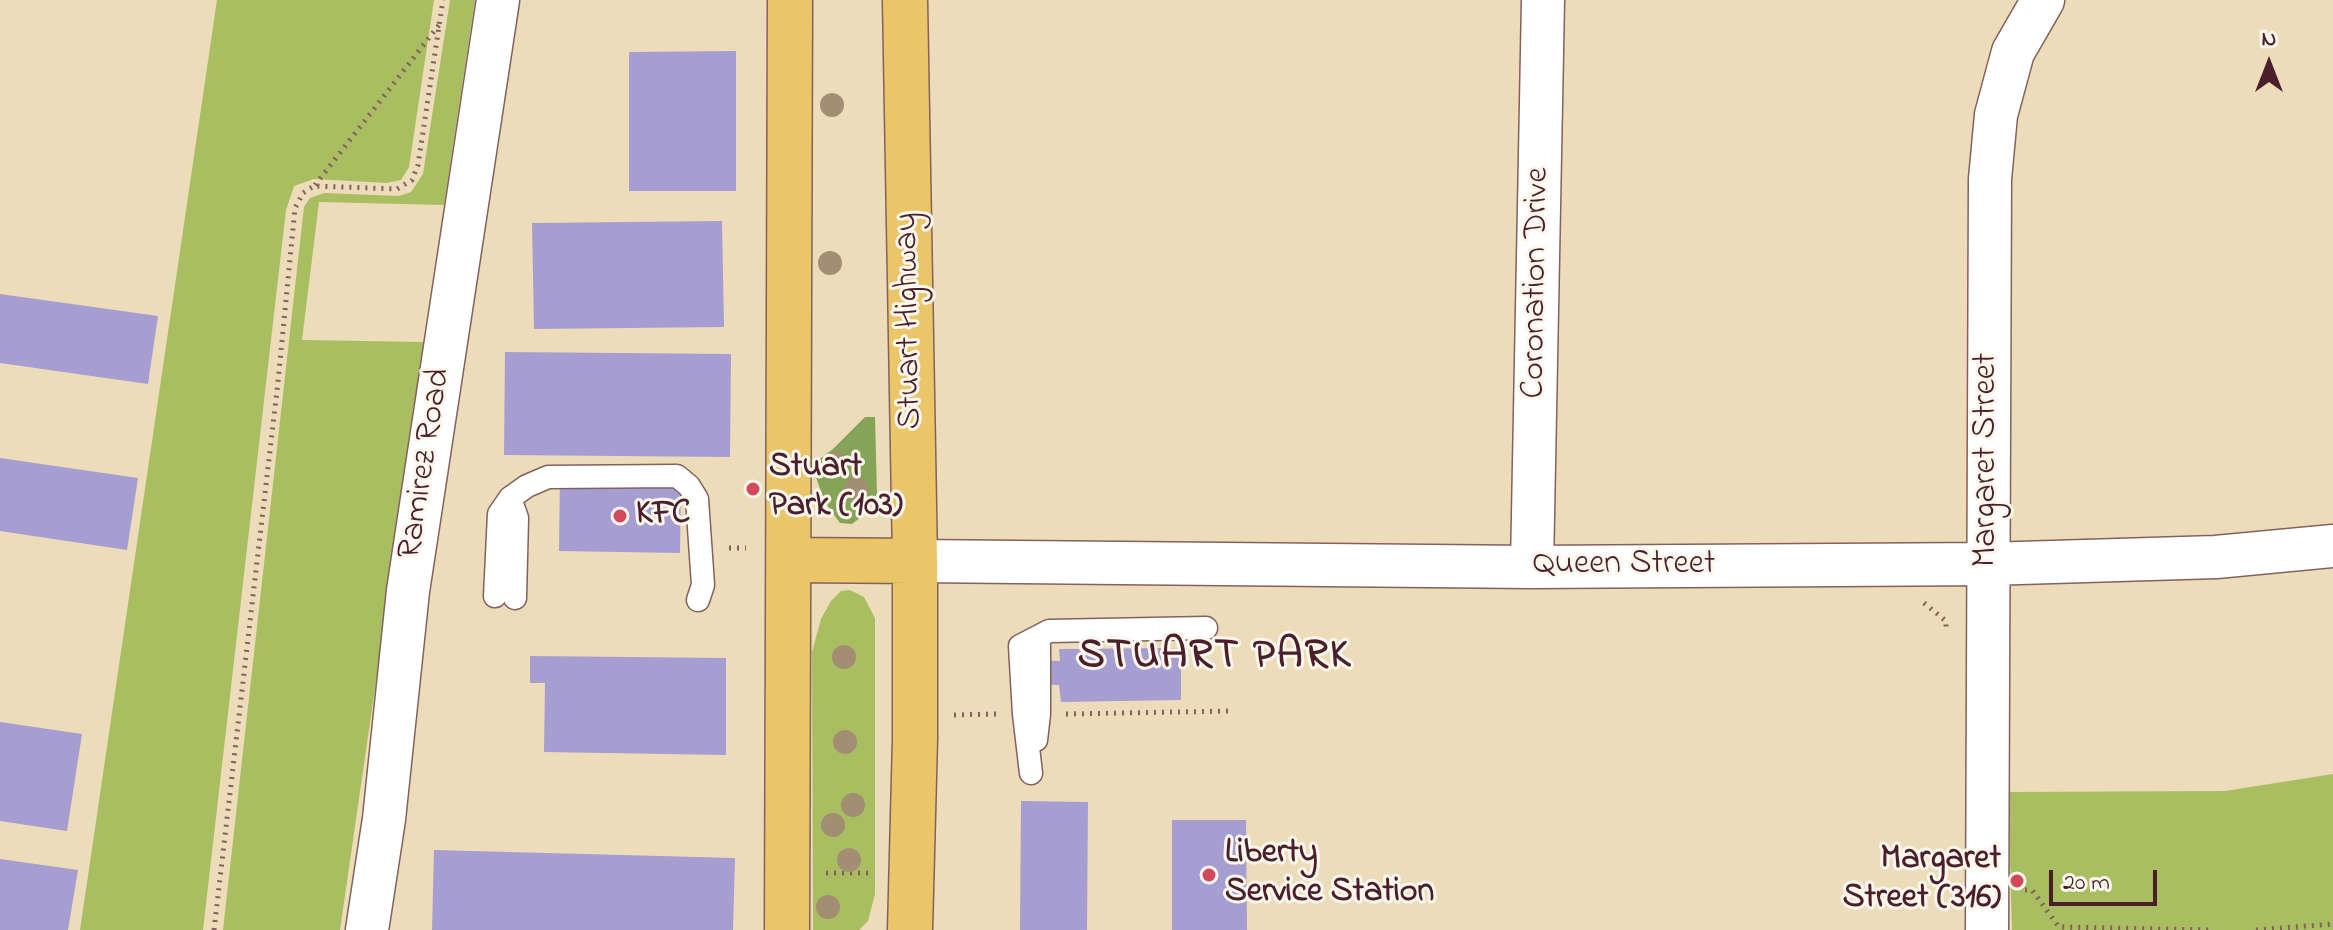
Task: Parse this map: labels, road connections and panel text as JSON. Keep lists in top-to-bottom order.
{
  "streets": {
    "highway": ["Stuart Highway"],
    "street": [
      "Coronation Drive",
      "Margaret Street",
      "Ramirez Road",
      "Queen Street"
    ]
  },
  "crossings": [
    ["Coronation Drive", "Queen Street"],
    ["Stuart Highway", "Queen Street"],
    ["Margaret Street", "Queen Street"]
  ],
  "districts": ["STUART PARK"],
  "places": [
    "Stuart Park (103)",
    "KFC",
    "Liberty Service Station",
    "Margaret Street (316)"
  ],
  "scale_bar": "20 m",
  "north": "top"
}
